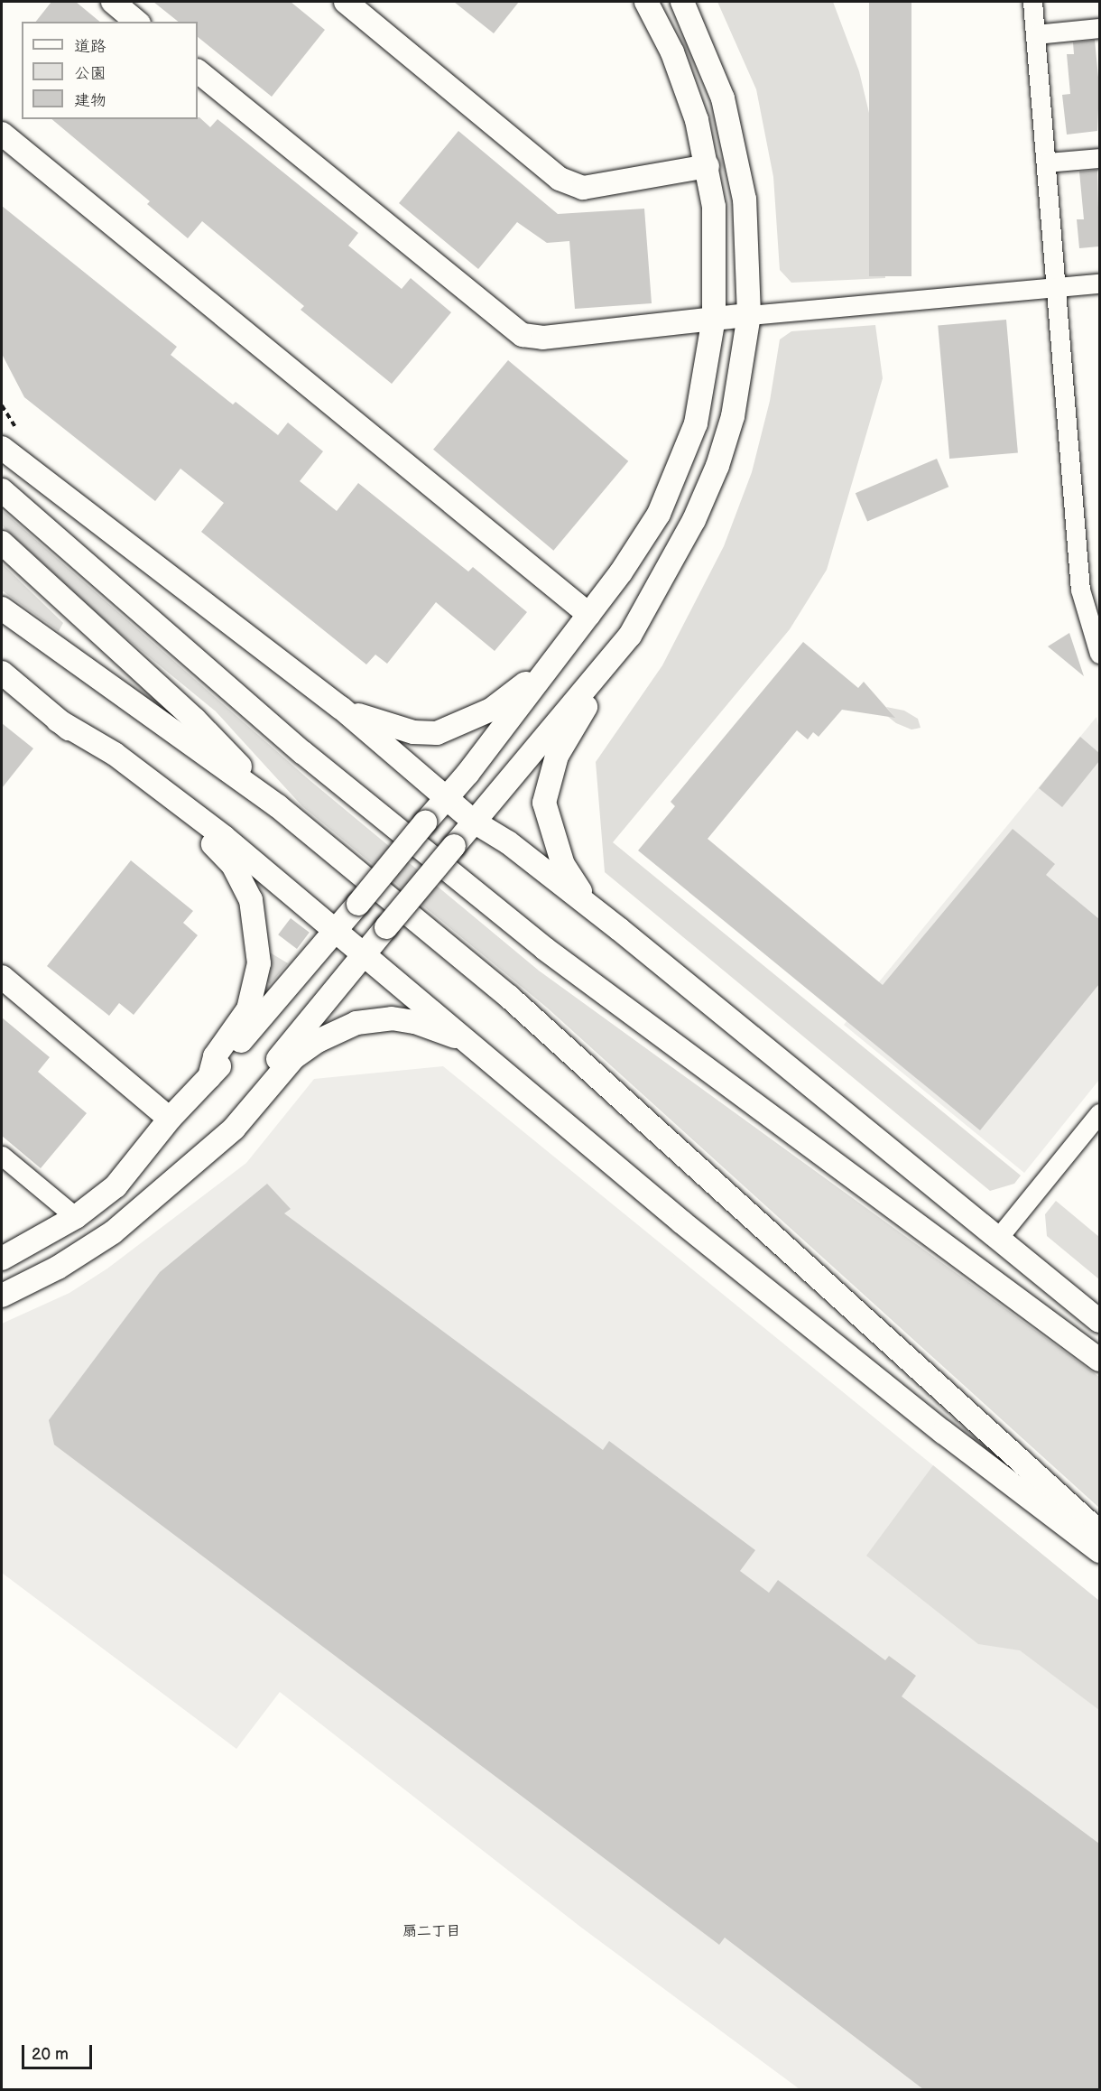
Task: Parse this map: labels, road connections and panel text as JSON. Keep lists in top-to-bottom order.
{
  "districts": ["扇二丁目"],
  "legend": ["道路", "公園", "建物"],
  "scale_bar": "20 m"
}
